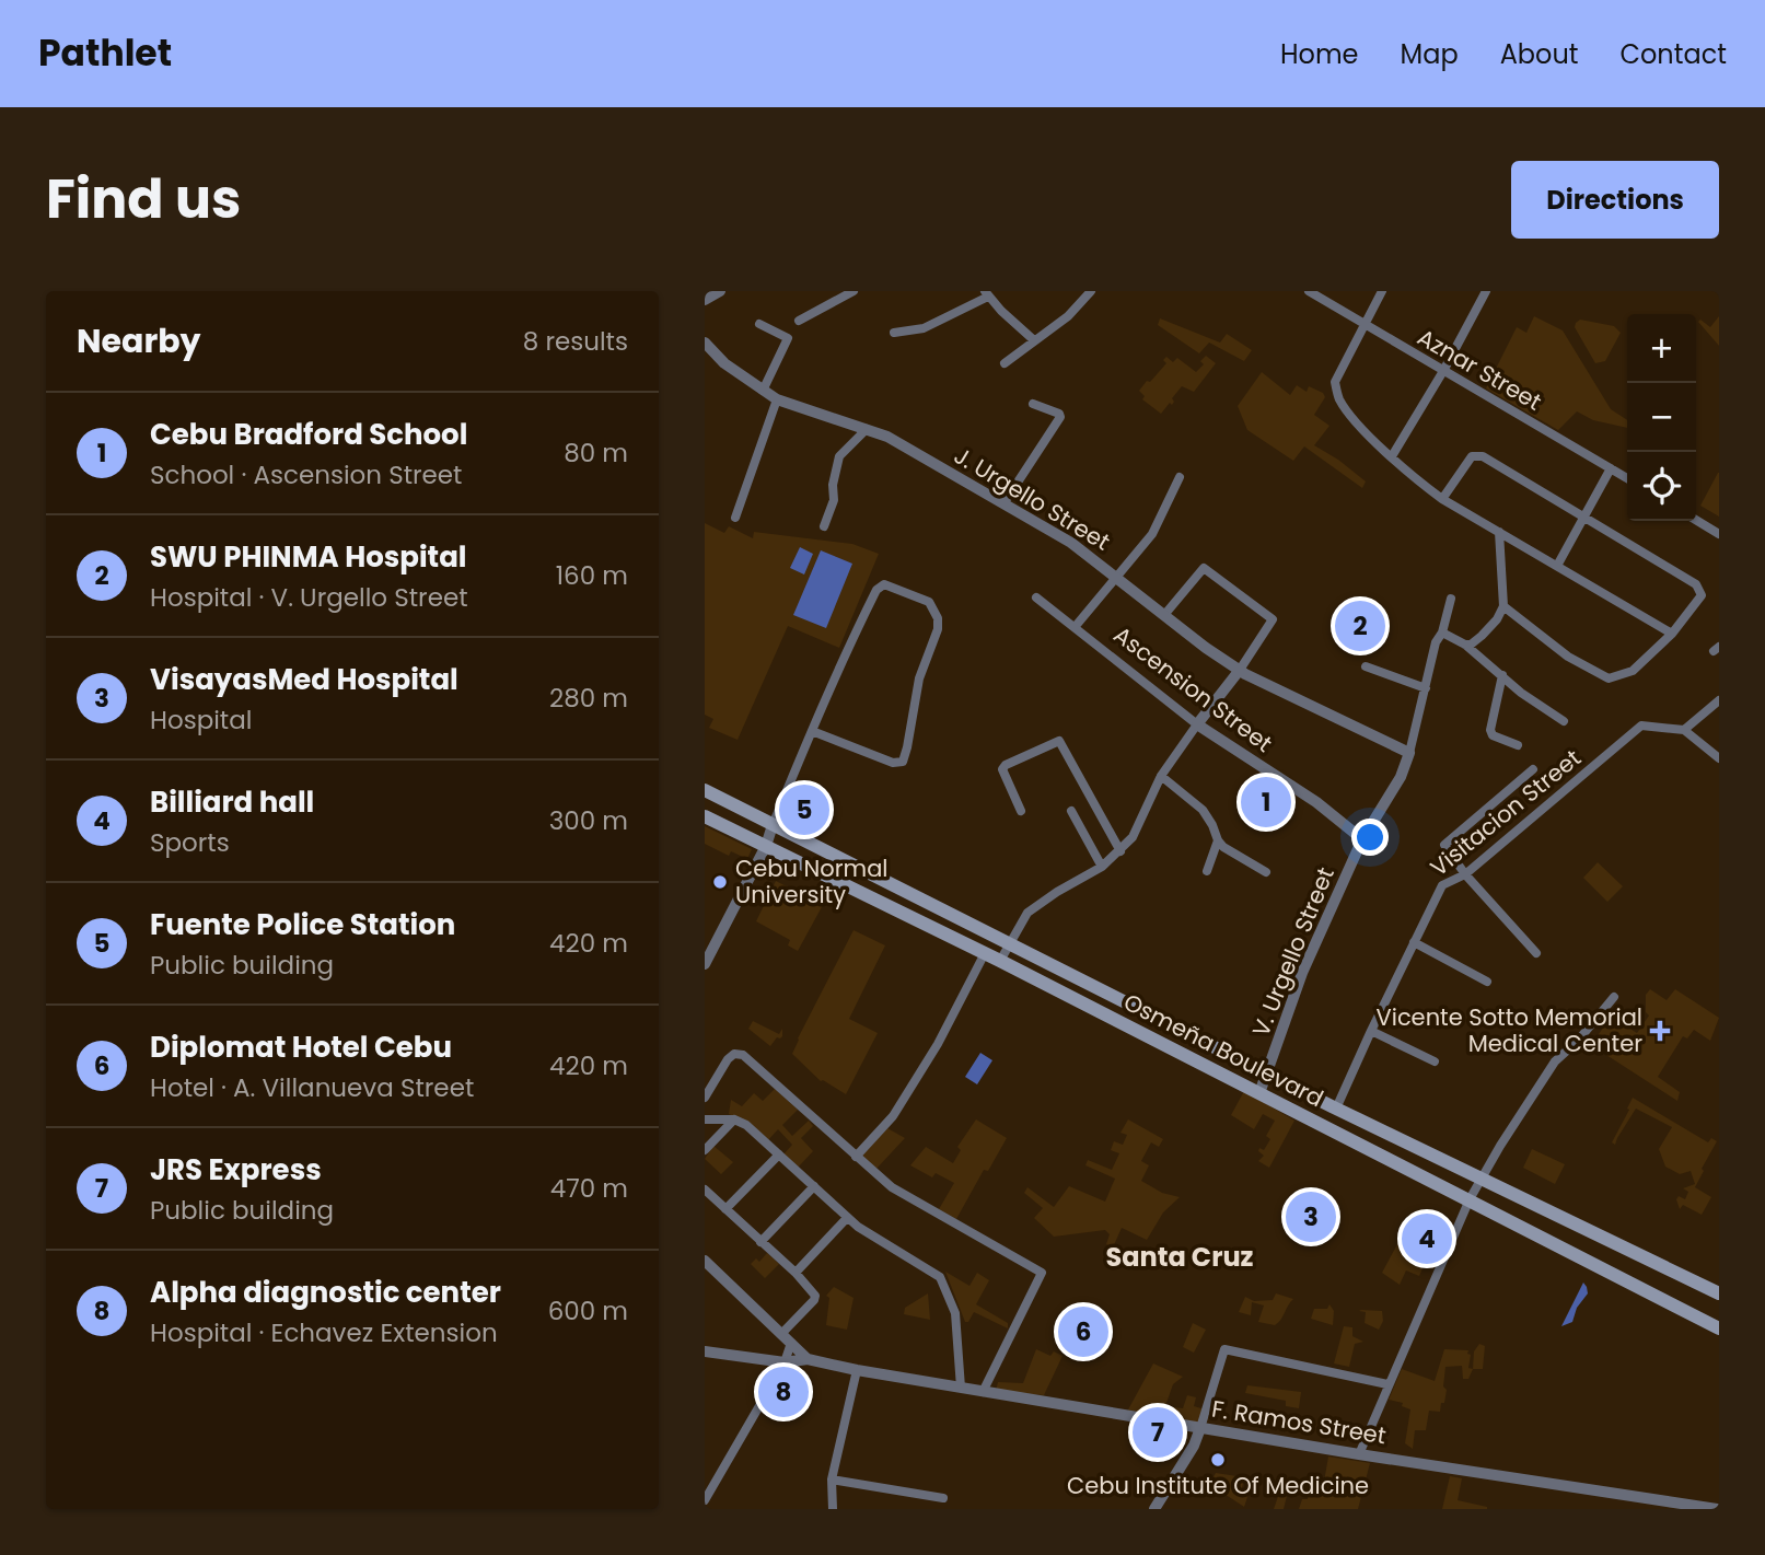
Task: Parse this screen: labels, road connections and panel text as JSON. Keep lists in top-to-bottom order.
{
  "streets": {
    "main road": ["Osmeña Boulevard"],
    "street": [
      "Aznar Street",
      "J. Urgello Street",
      "Ascension Street",
      "Visitacion Street",
      "V. Urgello Street",
      "F. Ramos Street"
    ]
  },
  "crossings": [
    ["J. Urgello Street", "V. Urgello Street"],
    ["Ascension Street", "V. Urgello Street"],
    ["Visitacion Street", "Osmeña Boulevard"],
    ["V. Urgello Street", "Osmeña Boulevard"]
  ],
  "districts": ["Santa Cruz"],
  "places": {
    "other": ["Cebu Normal University", "Cebu Institute Of Medicine"],
    "health": ["Vicente Sotto Memorial Medical Center"]
  },
  "page": {
    "header": "Pathlet",
    "nav": [
      "Home",
      "Map",
      "About",
      "Contact"
    ],
    "title": "Find us",
    "buttons": "Directions",
    "heading": ["Nearby", "8 results"],
    "map_buttons": ["+", "−"],
    "list": [
      {
        "mark": "1",
        "name": "Cebu Bradford School",
        "note": "School · Ascension Street",
        "value": "80 m"
      },
      {
        "mark": "2",
        "name": "SWU PHINMA Hospital",
        "note": "Hospital · V. Urgello Street",
        "value": "160 m"
      },
      {
        "mark": "3",
        "name": "VisayasMed Hospital",
        "note": "Hospital",
        "value": "280 m"
      },
      {
        "mark": "4",
        "name": "Billiard hall",
        "note": "Sports",
        "value": "300 m"
      },
      {
        "mark": "5",
        "name": "Fuente Police Station",
        "note": "Public building",
        "value": "420 m"
      },
      {
        "mark": "6",
        "name": "Diplomat Hotel Cebu",
        "note": "Hotel · A. Villanueva Street",
        "value": "420 m"
      },
      {
        "mark": "7",
        "name": "JRS Express",
        "note": "Public building",
        "value": "470 m"
      },
      {
        "mark": "8",
        "name": "Alpha diagnostic center",
        "note": "Hospital · Echavez Extension",
        "value": "600 m"
      }
    ],
    "pins": [
      "2",
      "1",
      "5",
      "3",
      "4",
      "6",
      "8",
      "7"
    ]
  }
}
